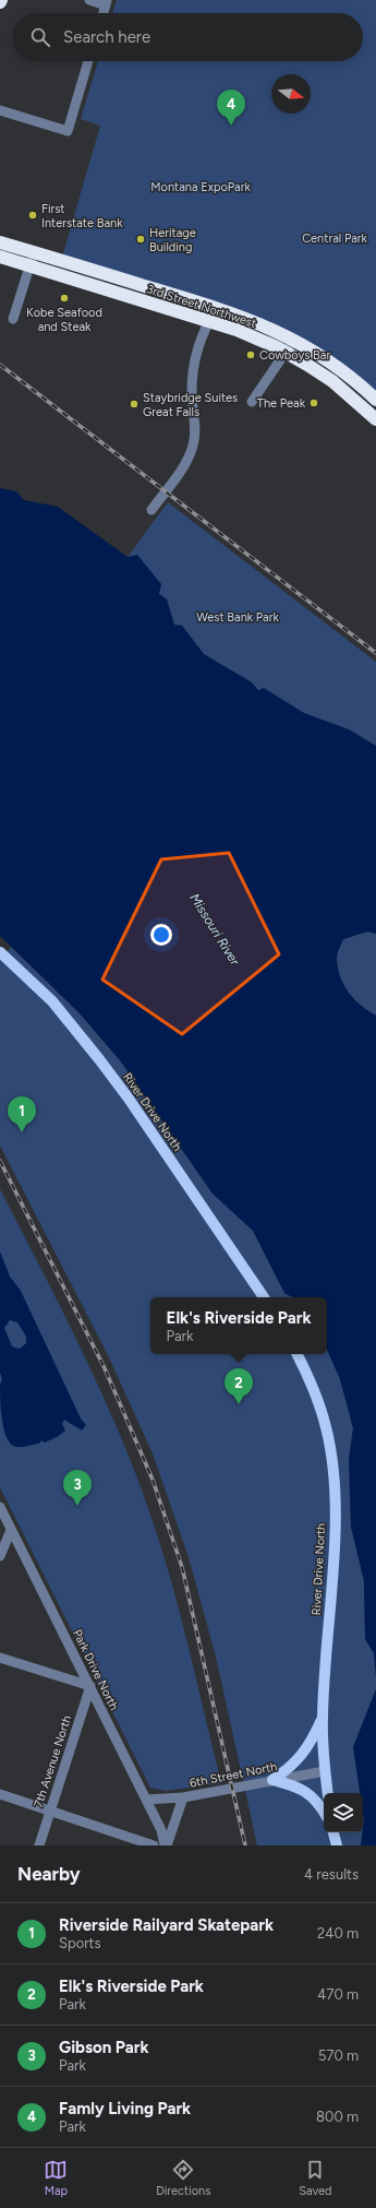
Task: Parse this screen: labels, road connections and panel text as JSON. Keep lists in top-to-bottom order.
{
  "streets": {
    "highway": ["3rd Street Northwest"],
    "main road": ["River Drive North"],
    "street": ["Park Drive North", "7th Avenue North", "6th Street North"]
  },
  "crossings": [
    ["River Drive North", "6th Street North"],
    ["Park Drive North", "7th Avenue North"],
    ["Park Drive North", "6th Street North"]
  ],
  "water": ["Missouri River"],
  "parks": ["Montana ExpoPark", "Central Park", "West Bank Park"],
  "places": [
    "First Interstate Bank",
    "Heritage Building",
    "Kobe Seafood and Steak",
    "Cowboys Bar",
    "The Peak",
    "Staybridge Suites Great Falls"
  ],
  "north": "right",
  "page": {
    "search": "Search here",
    "pins": [
      "4",
      "1",
      "2",
      "3"
    ],
    "popup": ["Elk's Riverside Park", "Park"],
    "heading": ["Nearby", "4 results"],
    "list": [
      {
        "mark": "1",
        "name": "Riverside Railyard Skatepark",
        "note": "Sports",
        "value": "240 m"
      },
      {
        "mark": "2",
        "name": "Elk's Riverside Park",
        "note": "Park",
        "value": "470 m"
      },
      {
        "mark": "3",
        "name": "Gibson Park",
        "note": "Park",
        "value": "570 m"
      },
      {
        "mark": "4",
        "name": "Famly Living Park",
        "note": "Park",
        "value": "800 m"
      }
    ],
    "nav": ["Map", "Directions", "Saved"]
  }
}
